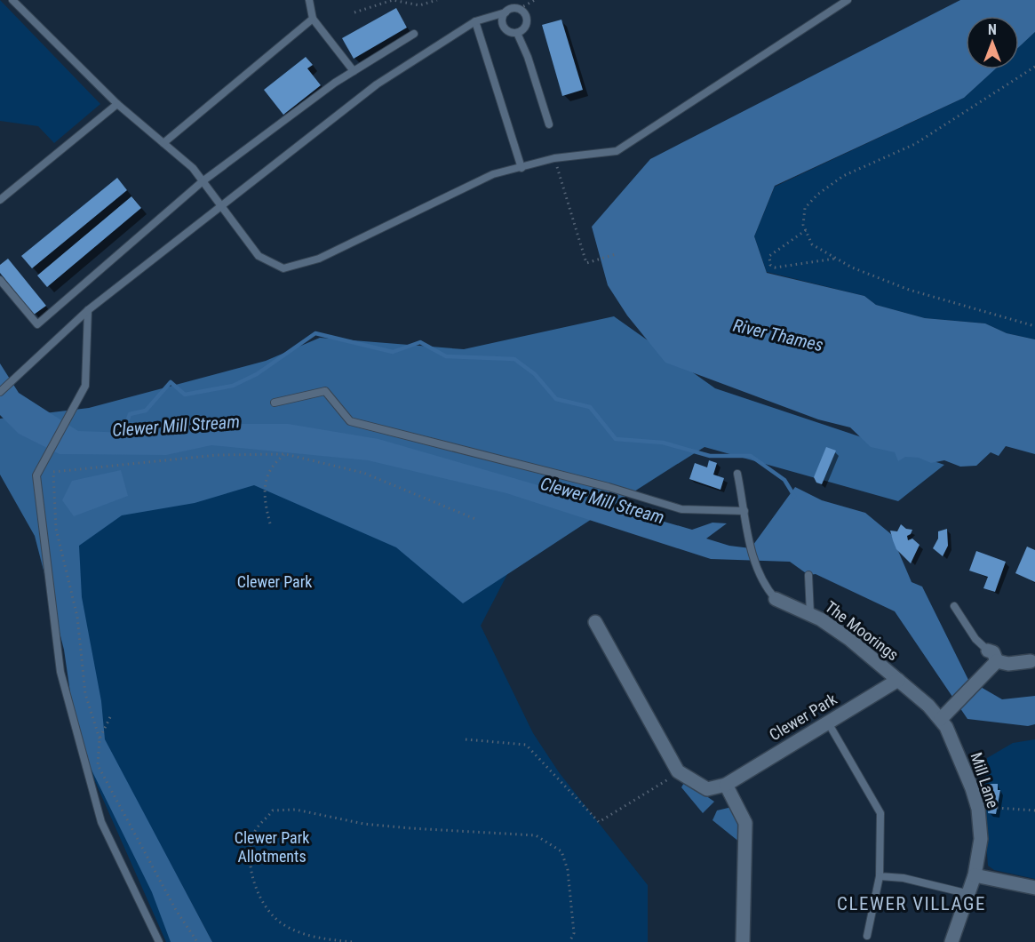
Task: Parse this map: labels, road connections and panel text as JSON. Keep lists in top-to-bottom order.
{
  "streets": {
    "street": ["The Moorings", "Clewer Park", "Mill Lane"]
  },
  "crossings": [
    ["The Moorings", "Clewer Park"],
    ["The Moorings", "Mill Lane"],
    ["Clewer Park", "Mill Lane"]
  ],
  "districts": ["CLEWER VILLAGE"],
  "water": ["River Thames", "Clewer Mill Stream"],
  "parks": ["Clewer Park", "Clewer Park Allotments"],
  "north": "top"
}
